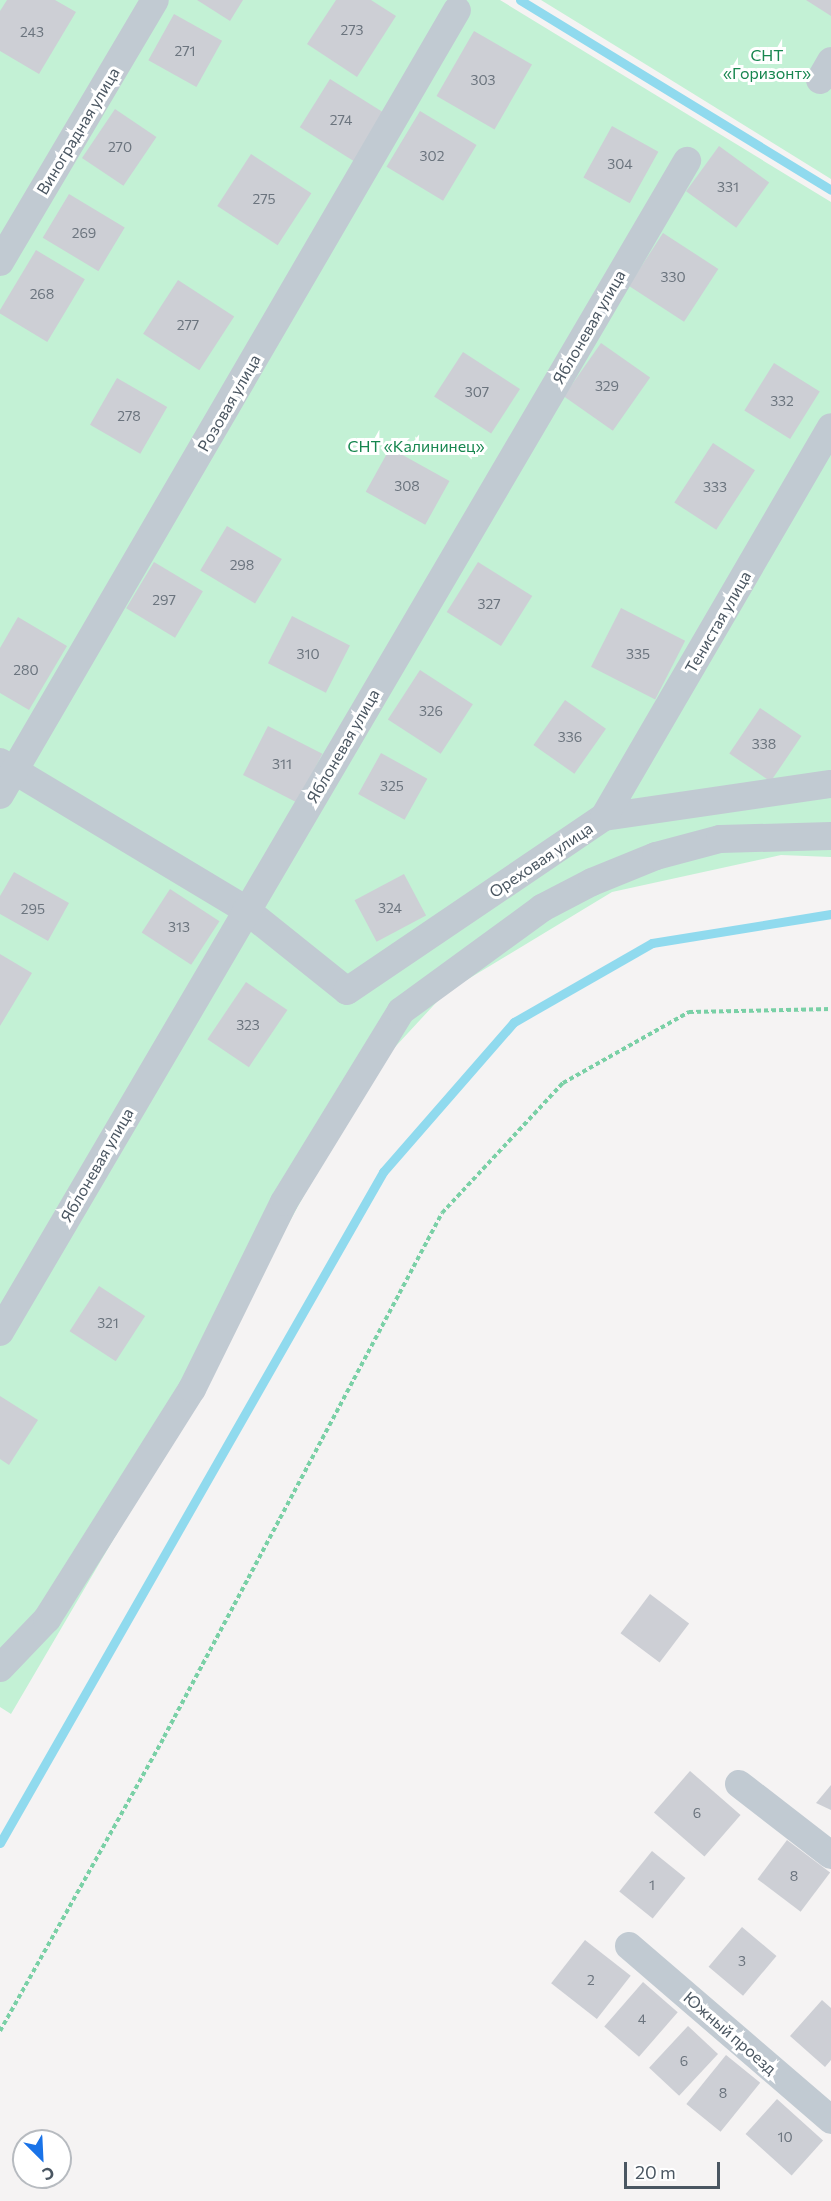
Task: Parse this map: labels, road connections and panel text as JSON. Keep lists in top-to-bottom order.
{
  "streets": {
    "street": [
      "Виноградная улица",
      "Яблоневая улица",
      "Розовая улица",
      "Тенистая улица",
      "Ореховая улица",
      "Южный проезд"
    ]
  },
  "crossings": [
    ["Яблоневая улица", "Ореховая улица"],
    ["Тенистая улица", "Ореховая улица"]
  ],
  "parks": ["СНТ «Горизонт»", "СНТ «Калининец»"],
  "house_numbers": [
    "273",
    "243",
    "271",
    "303",
    "274",
    "270",
    "302",
    "304",
    "331",
    "275",
    "269",
    "330",
    "268",
    "277",
    "329",
    "307",
    "332",
    "278",
    "308",
    "333",
    "298",
    "297",
    "327",
    "310",
    "335",
    "280",
    "326",
    "336",
    "338",
    "311",
    "325",
    "324",
    "295",
    "313",
    "323",
    "321",
    "6",
    "8",
    "1",
    "3",
    "2",
    "4",
    "6",
    "8",
    "10"
  ],
  "scale_bar": "20 m",
  "north": "bottom right"
}
